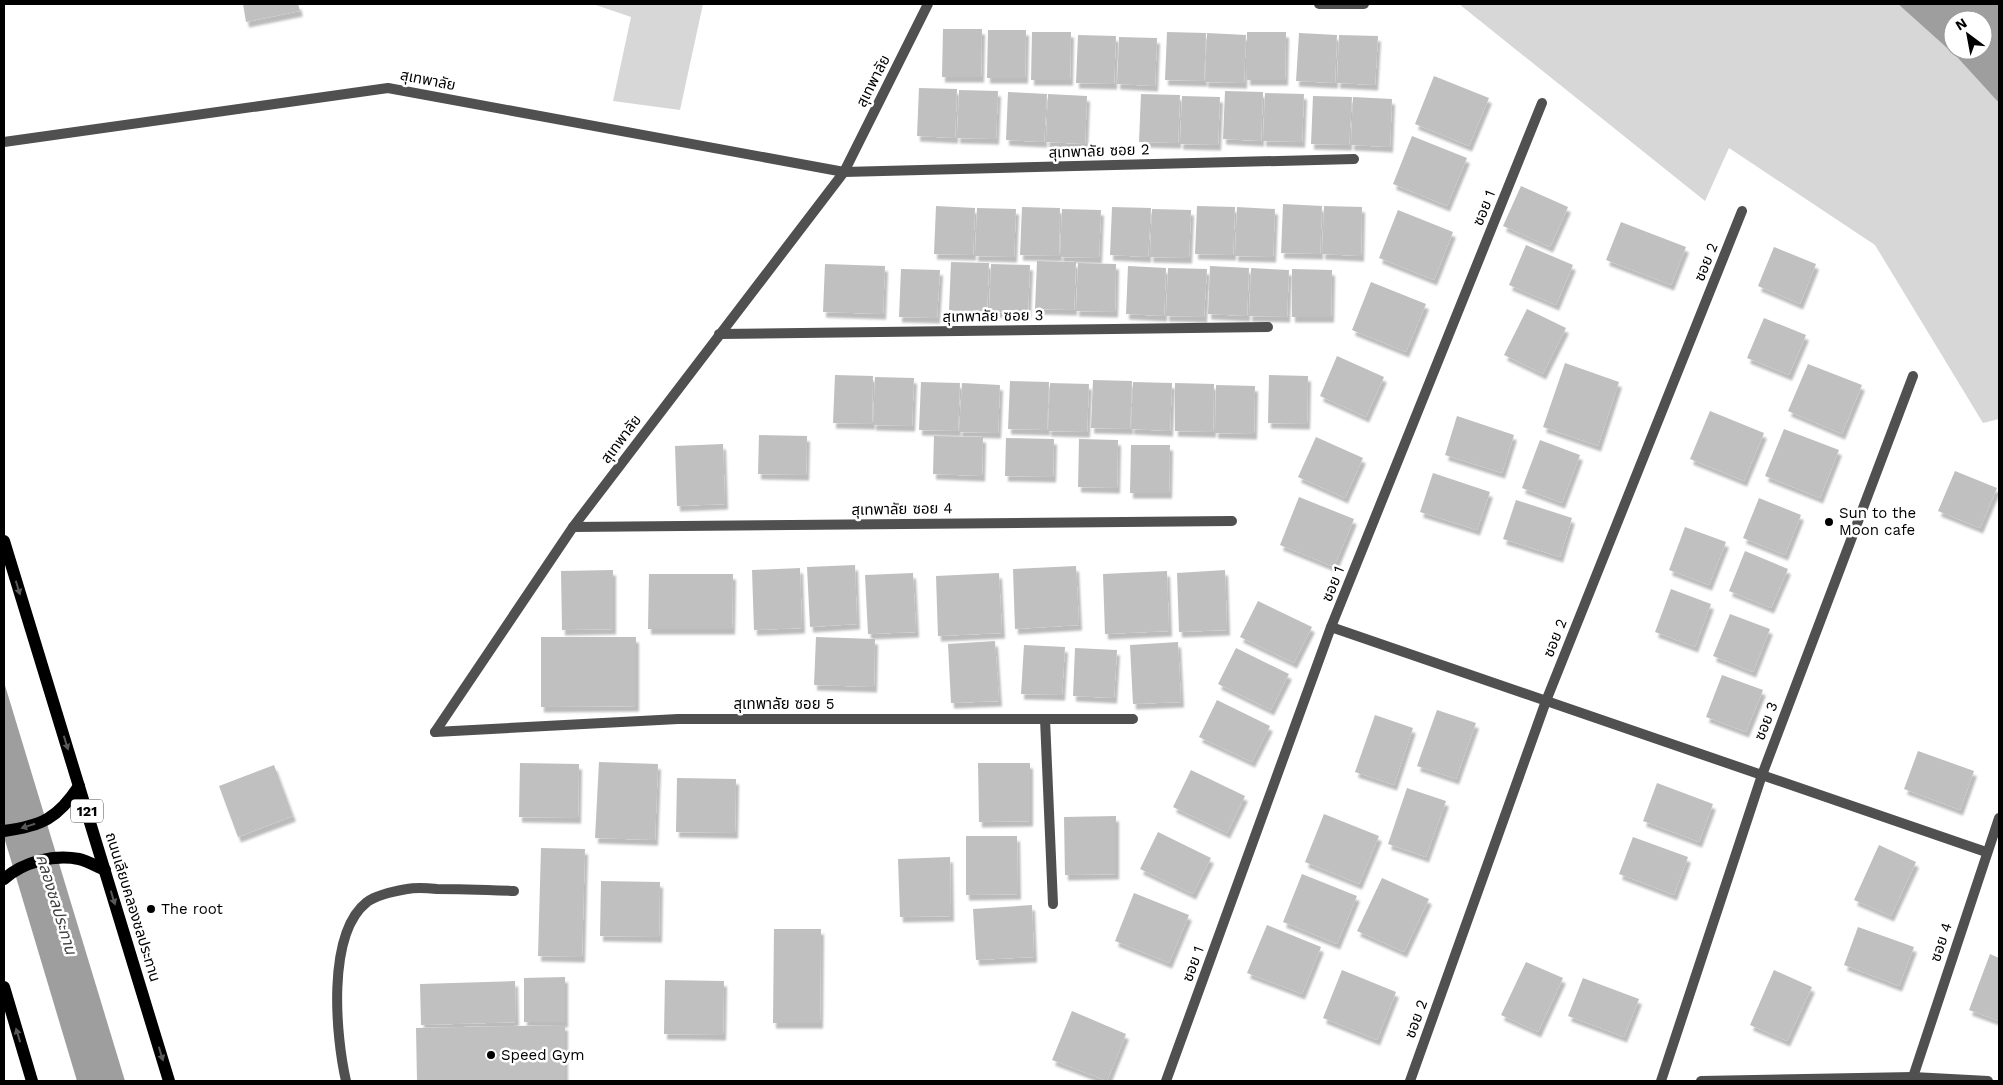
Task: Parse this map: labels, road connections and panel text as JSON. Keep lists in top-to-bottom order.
{
  "streets": {
    "main road": ["121", "ถนนเลียบคลองชลประทาน"],
    "street": [
      "สุเทพาลัย",
      "สุเทพาลัย ซอย 2",
      "ซอย 1",
      "ซอย 2",
      "สุเทพาลัย ซอย 3",
      "สุเทพาลัย ซอย 4",
      "สุเทพาลัย ซอย 5",
      "ซอย 3",
      "ซอย 4"
    ]
  },
  "crossings": [
    ["สุเทพาลัย", "สุเทพาลัย ซอย 2"],
    ["สุเทพาลัย", "สุเทพาลัย ซอย 3"],
    ["สุเทพาลัย", "สุเทพาลัย ซอย 4"],
    ["สุเทพาลัย", "สุเทพาลัย ซอย 5"]
  ],
  "one_way": ["ถนนเลียบคลองชลประทาน"],
  "water": ["คลองชลประทาน"],
  "places": ["Sun to the Moon cafe", "The root", "Speed Gym"],
  "north": "top left"
}
